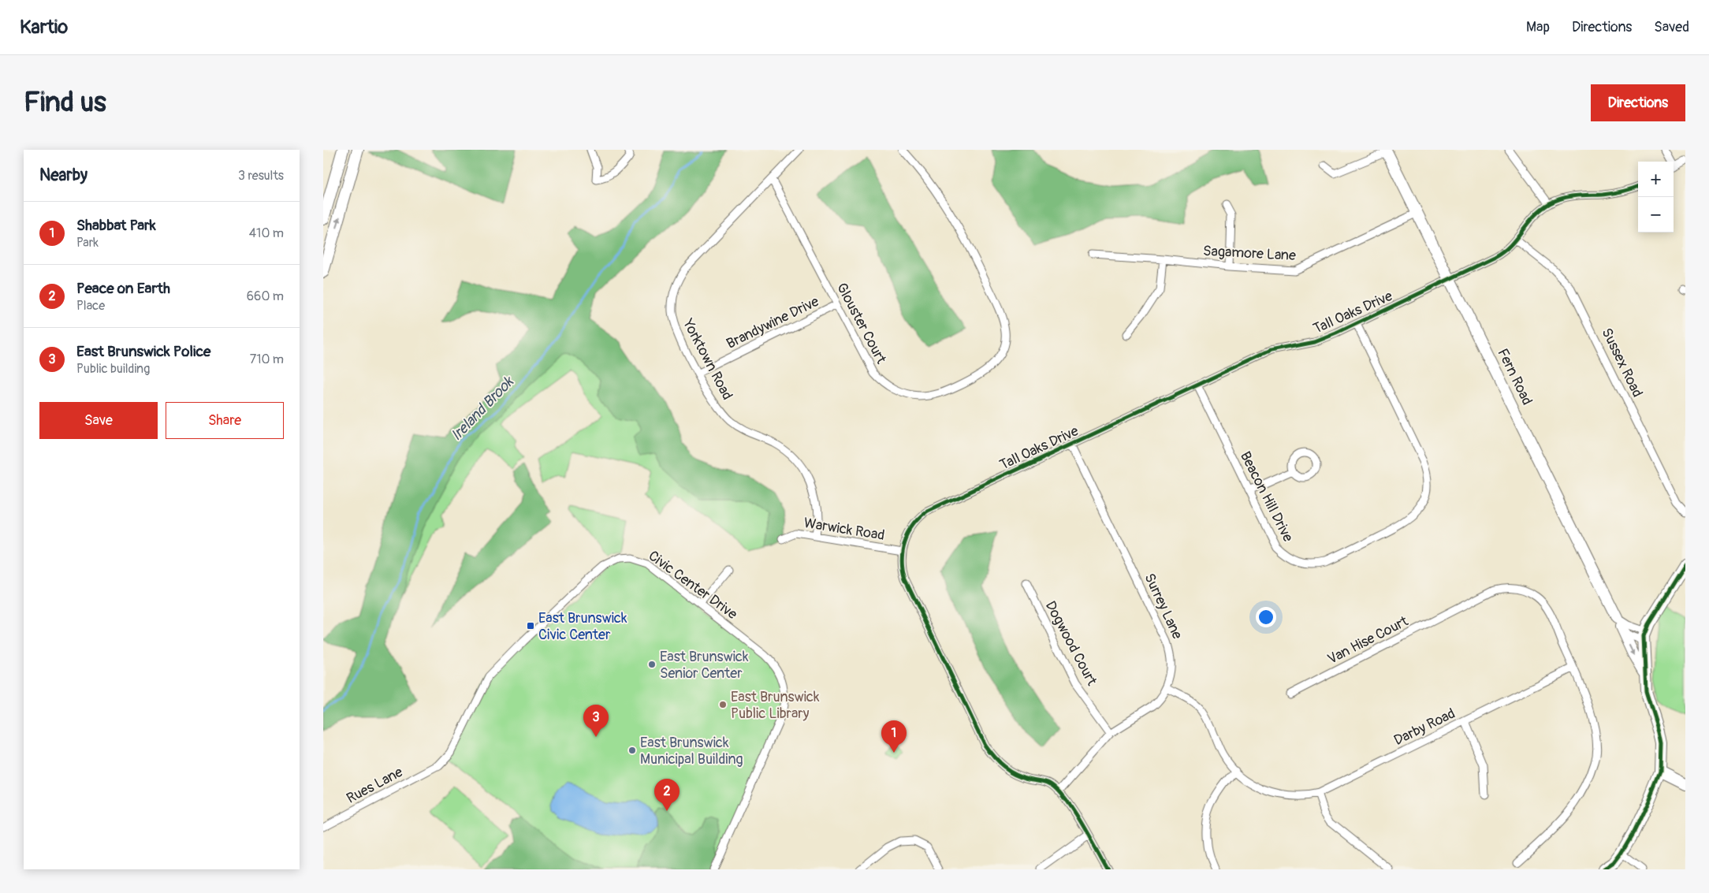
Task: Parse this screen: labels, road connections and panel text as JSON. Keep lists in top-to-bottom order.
{
  "streets": {
    "street": [
      "Sagamore Lane",
      "Tall Oaks Drive",
      "Brandywine Drive",
      "Glouster Court",
      "Yorktown Road",
      "Sussex Road",
      "Fern Road",
      "Beacon Hill Drive",
      "Warwick Road",
      "Civic Center Drive",
      "Surrey Lane",
      "Van Hise Court",
      "Dogwood Court",
      "Darby Road",
      "Rues Lane"
    ]
  },
  "crossings": [
    ["Sagamore Lane", "Fern Road"],
    ["Tall Oaks Drive", "Sussex Road"],
    ["Tall Oaks Drive", "Fern Road"],
    ["Tall Oaks Drive", "Beacon Hill Drive"],
    ["Tall Oaks Drive", "Warwick Road"],
    ["Tall Oaks Drive", "Surrey Lane"],
    ["Brandywine Drive", "Glouster Court"],
    ["Brandywine Drive", "Yorktown Road"],
    ["Glouster Court", "Yorktown Road"],
    ["Yorktown Road", "Warwick Road"],
    ["Civic Center Drive", "Rues Lane"],
    ["Surrey Lane", "Dogwood Court"],
    ["Surrey Lane", "Darby Road"],
    ["Van Hise Court", "Darby Road"]
  ],
  "water": ["Ireland Brook"],
  "places": {
    "transit": ["East Brunswick Civic Center"],
    "other": ["East Brunswick Senior Center", "East Brunswick Public Library", "East Brunswick Municipal Building"]
  },
  "page": {
    "header": "Kartio",
    "nav": ["Map", "Directions", "Saved"],
    "buttons": [
      "Directions",
      ["Save", "Share"]
    ],
    "title": "Find us",
    "heading": ["Nearby", "3 results"],
    "map_buttons": ["+", "−"],
    "list": [
      {
        "mark": "1",
        "name": "Shabbat Park",
        "note": "Park",
        "value": "410 m"
      },
      {
        "mark": "2",
        "name": "Peace on Earth",
        "note": "Place",
        "value": "660 m"
      },
      {
        "mark": "3",
        "name": "East Brunswick Police",
        "note": "Public building",
        "value": "710 m"
      }
    ],
    "pins": ["3", "1", "2"]
  }
}
